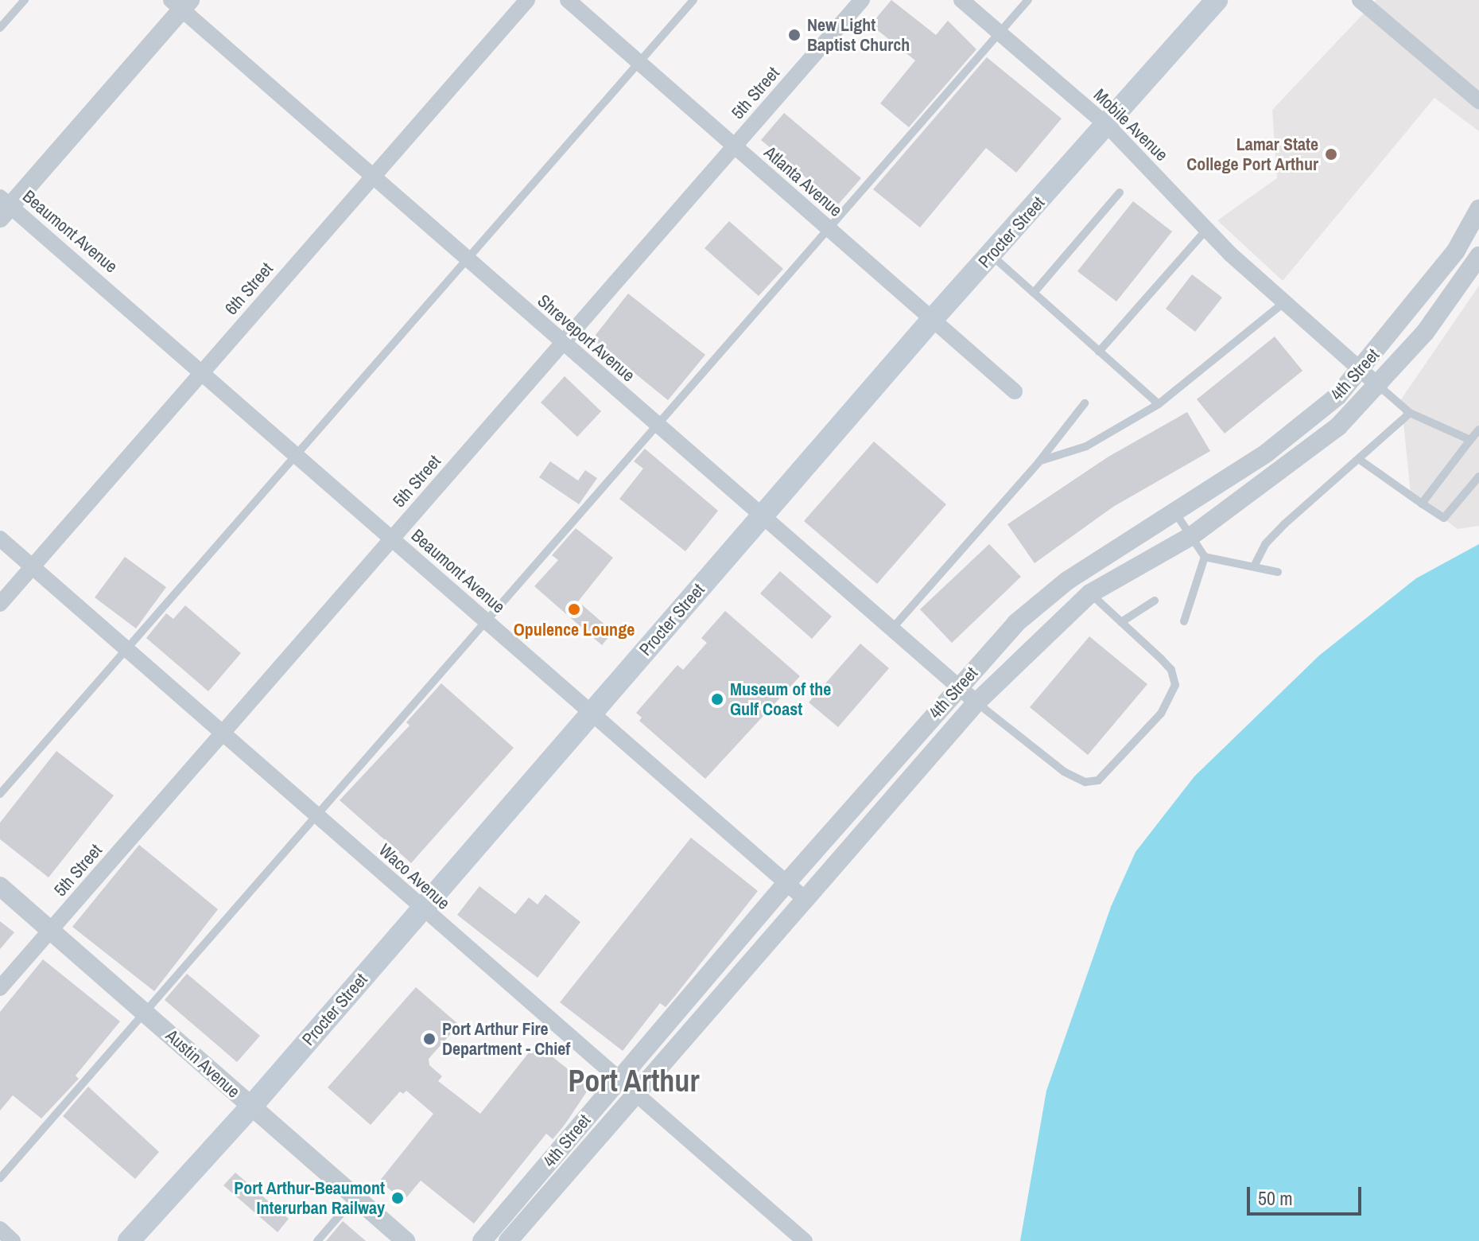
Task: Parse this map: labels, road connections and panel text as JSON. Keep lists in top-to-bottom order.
{
  "streets": {
    "main road": ["Procter Street"],
    "street": [
      "5th Street",
      "Mobile Avenue",
      "Atlanta Avenue",
      "Beaumont Avenue",
      "6th Street",
      "Shreveport Avenue",
      "4th Street",
      "Waco Avenue",
      "Austin Avenue"
    ]
  },
  "crossings": [
    ["5th Street", "Atlanta Avenue"],
    ["5th Street", "Beaumont Avenue"],
    ["5th Street", "Shreveport Avenue"],
    ["5th Street", "Waco Avenue"],
    ["5th Street", "Austin Avenue"],
    ["Mobile Avenue", "Procter Street"],
    ["Mobile Avenue", "4th Street"],
    ["Atlanta Avenue", "Procter Street"],
    ["Beaumont Avenue", "Procter Street"],
    ["Beaumont Avenue", "6th Street"],
    ["Beaumont Avenue", "4th Street"],
    ["Procter Street", "Shreveport Avenue"],
    ["Procter Street", "Waco Avenue"],
    ["Procter Street", "Austin Avenue"],
    ["6th Street", "Shreveport Avenue"],
    ["6th Street", "Waco Avenue"],
    ["Shreveport Avenue", "4th Street"],
    ["4th Street", "Waco Avenue"]
  ],
  "districts": ["Port Arthur"],
  "places": [
    "New Light Baptist Church",
    "Lamar State College Port Arthur",
    "Opulence Lounge",
    "Museum of the Gulf Coast",
    "Port Arthur Fire Department - Chief",
    "Port Arthur-Beaumont Interurban Railway"
  ],
  "scale_bar": "50 m"
}
